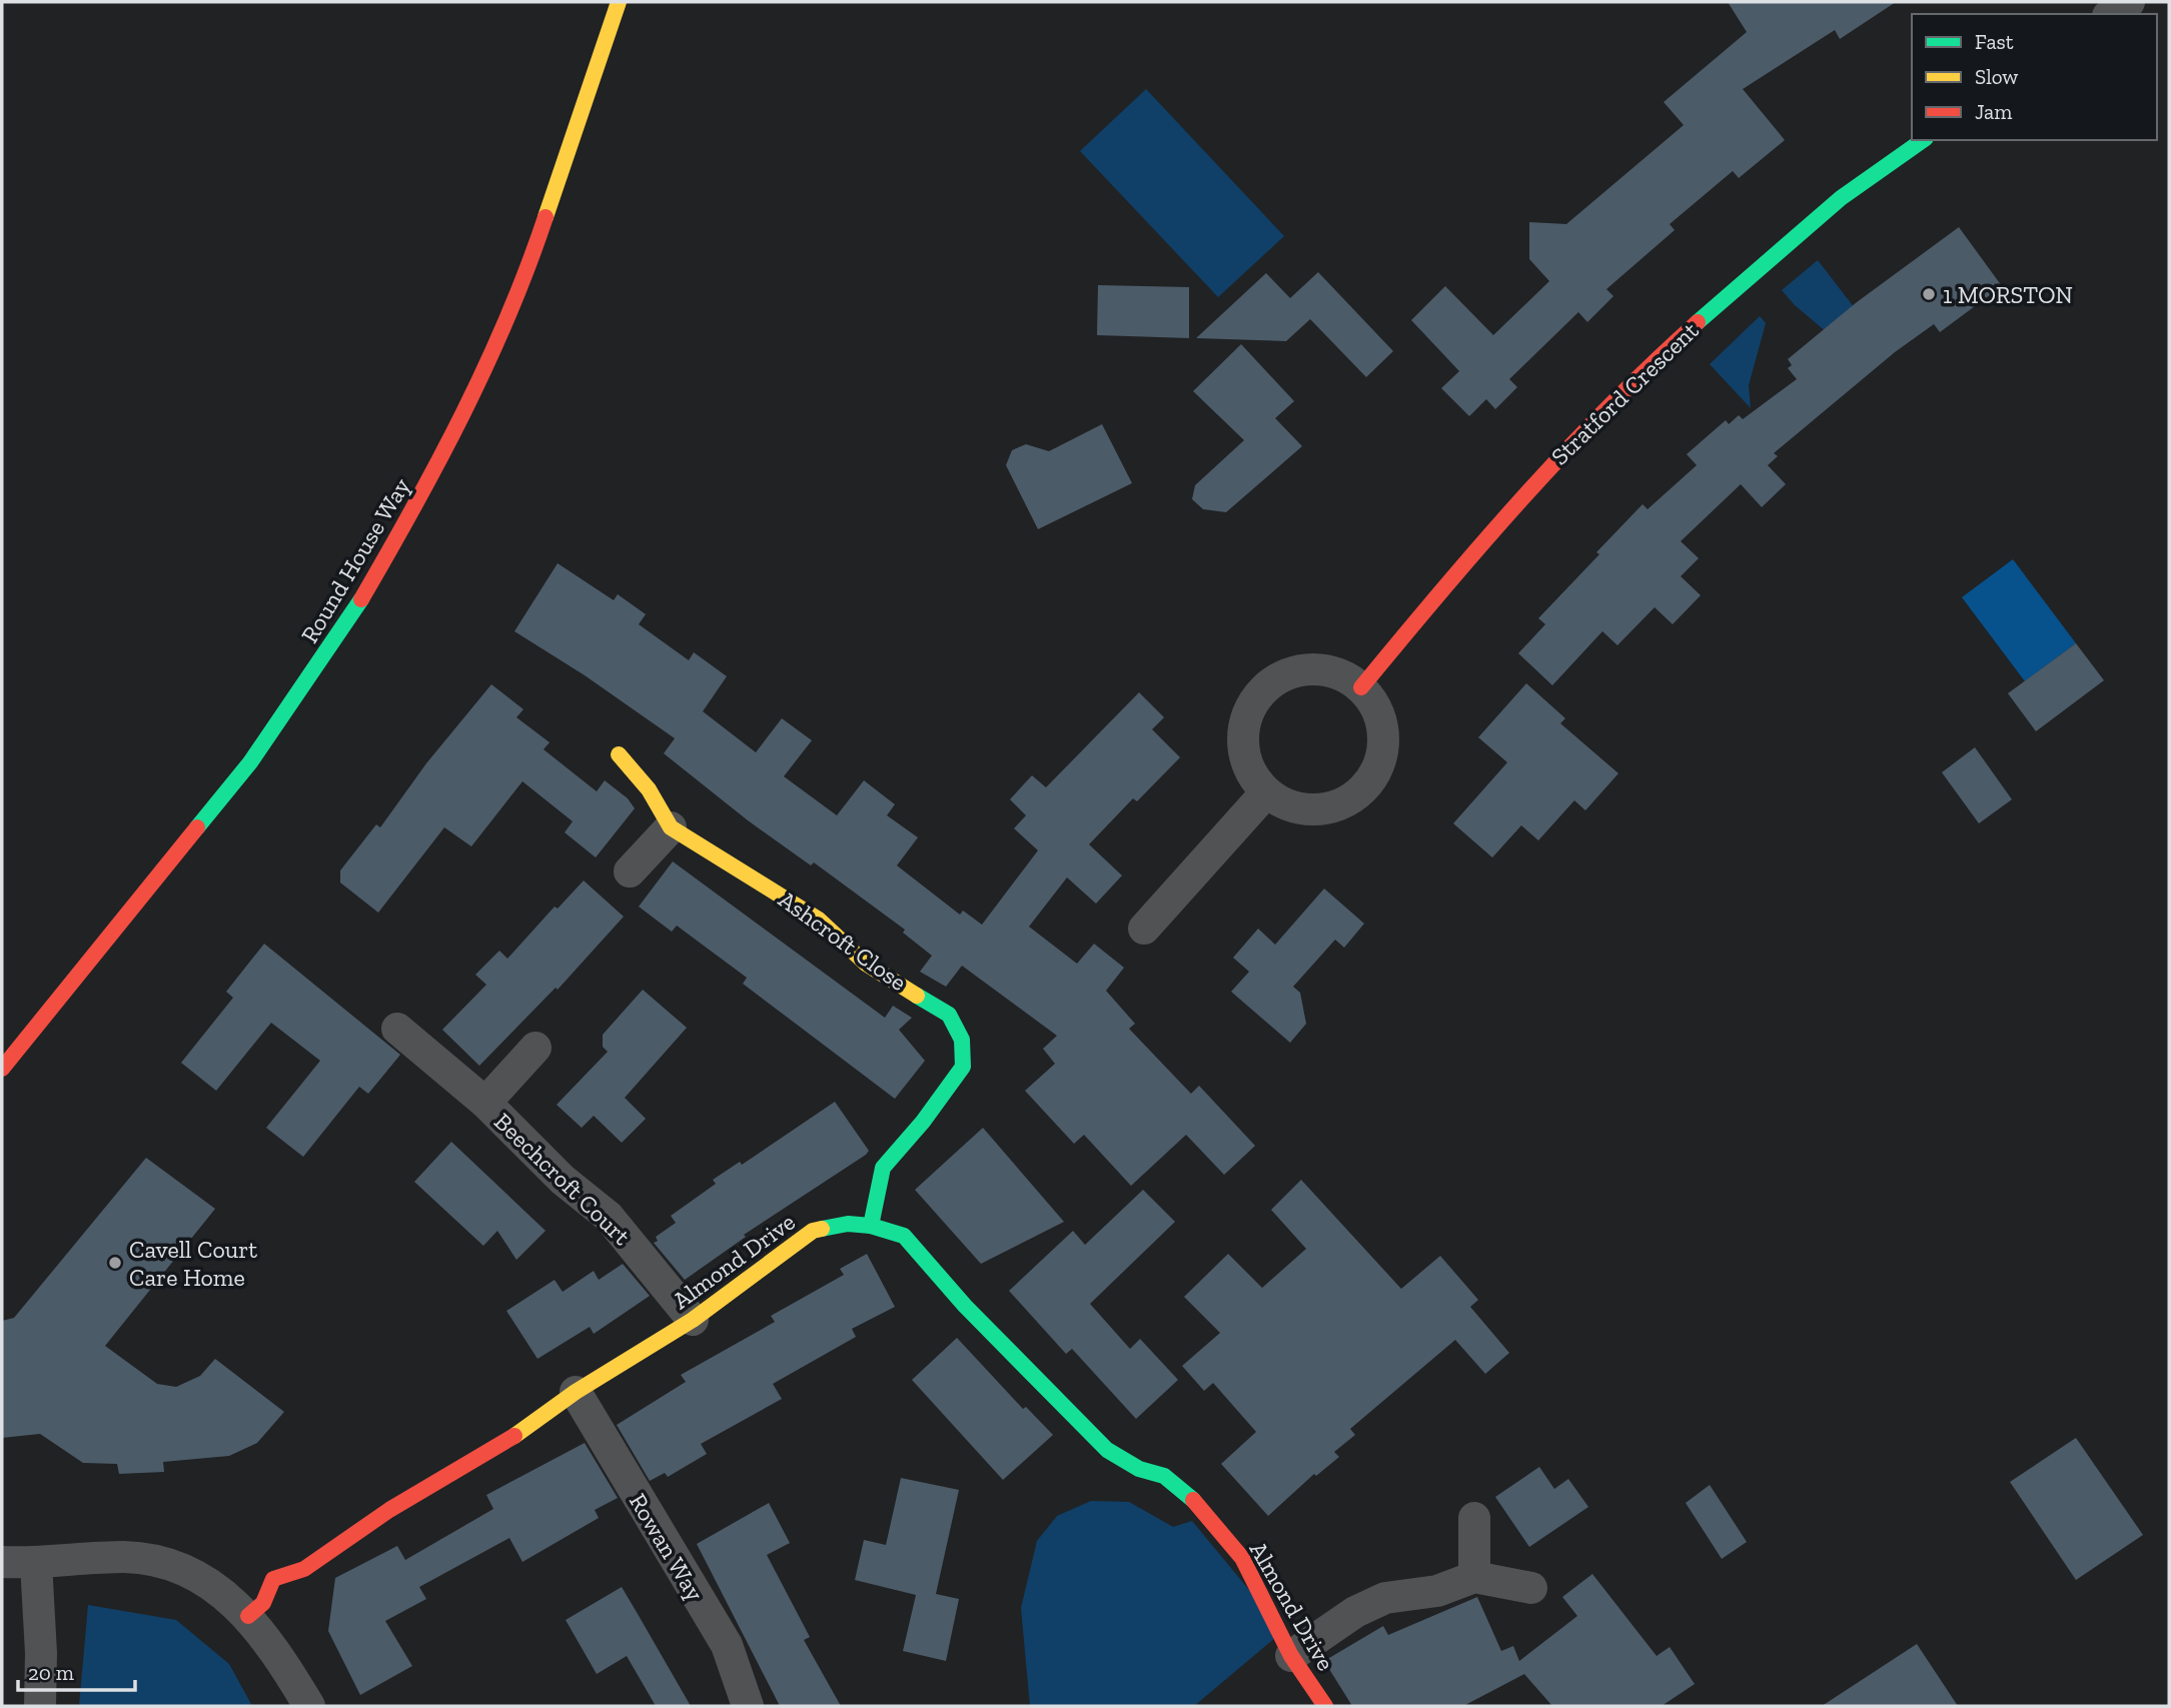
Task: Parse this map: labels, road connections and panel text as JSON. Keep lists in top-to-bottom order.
{
  "streets": {
    "street": [
      "Stratford Crescent",
      "Round House Way",
      "Ashcroft Close",
      "Beechcroft Court",
      "Almond Drive",
      "Rowan Way"
    ]
  },
  "crossings": [
    ["Ashcroft Close", "Almond Drive"],
    ["Beechcroft Court", "Almond Drive"],
    ["Almond Drive", "Rowan Way"]
  ],
  "places": ["1 MORSTON", "Cavell Court Care Home"],
  "legend": ["Fast", "Slow", "Jam"],
  "scale_bar": "20 m"
}
